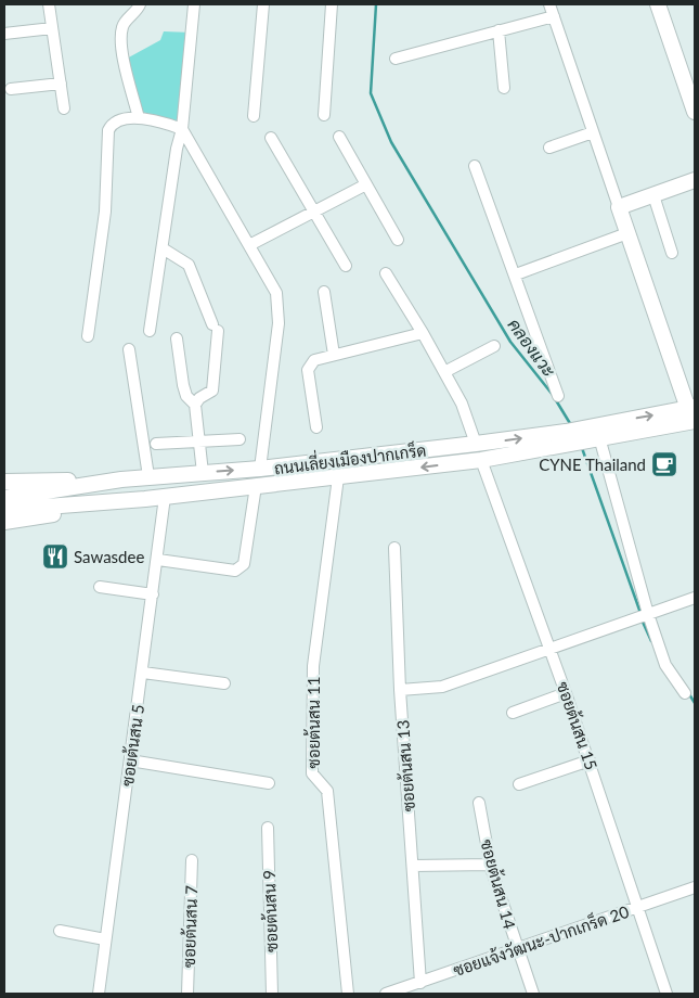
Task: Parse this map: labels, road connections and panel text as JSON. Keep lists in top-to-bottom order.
{
  "streets": {
    "main road": ["ถนนเลี่ยงเมืองปากเกร็ด"],
    "street": [
      "ซอยต้นสน 11",
      "ซอยต้นสน 15",
      "ซอยต้นสน 5",
      "ซอยต้นสน 13",
      "ซอยต้นสน 14",
      "ซอยต้นสน 9",
      "ซอยต้นสน 7",
      "ซอยแจ้งวัฒนะ-ปากเกร็ด 20"
    ]
  },
  "crossings": [
    ["ถนนเลี่ยงเมืองปากเกร็ด", "ซอยต้นสน 11"],
    ["ถนนเลี่ยงเมืองปากเกร็ด", "ซอยต้นสน 15"],
    ["ถนนเลี่ยงเมืองปากเกร็ด", "ซอยต้นสน 5"],
    ["ซอยต้นสน 15", "ซอยแจ้งวัฒนะ-ปากเกร็ด 20"],
    ["ซอยต้นสน 13", "ซอยแจ้งวัฒนะ-ปากเกร็ด 20"],
    ["ซอยต้นสน 14", "ซอยแจ้งวัฒนะ-ปากเกร็ด 20"]
  ],
  "water": ["คลองแวะ"],
  "places": {
    "cafe": ["CYNE Thailand"],
    "restaurant": ["Sawasdee"]
  }
}
